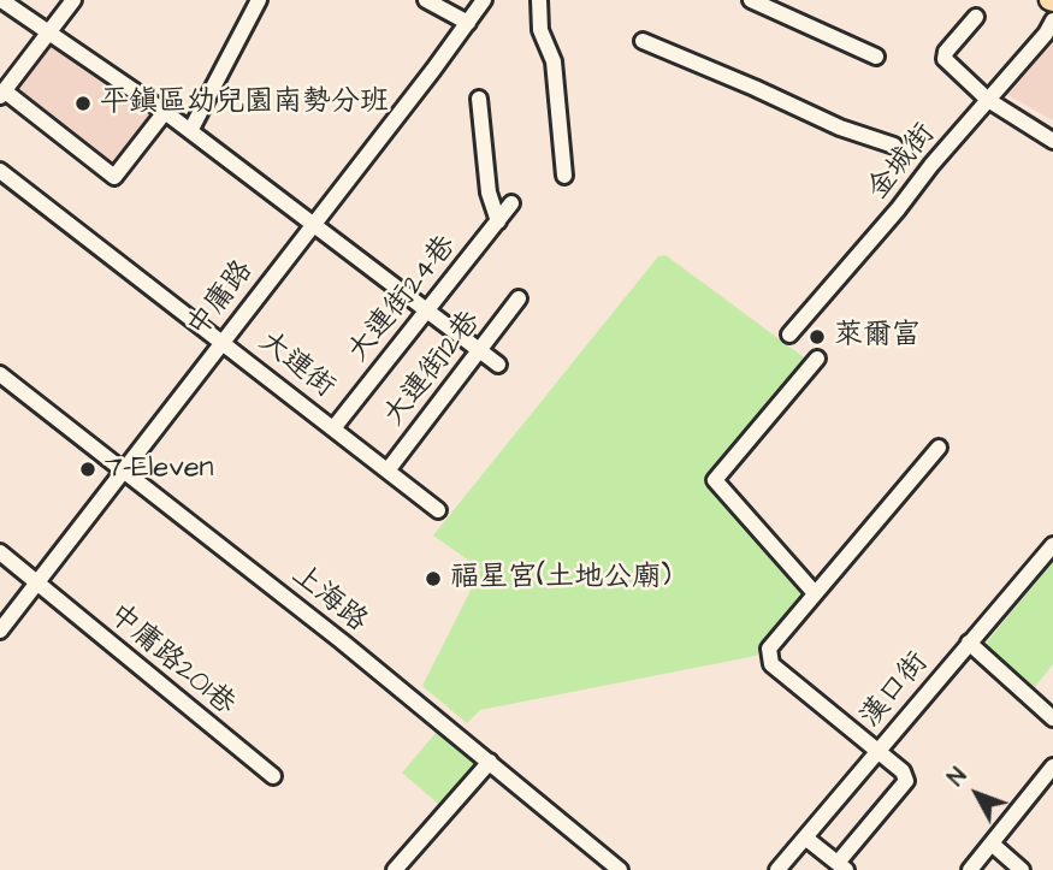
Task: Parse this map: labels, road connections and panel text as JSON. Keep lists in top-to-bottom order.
{
  "streets": {
    "street": [
      "金城街",
      "中庸路",
      "大連街24巷",
      "大連街",
      "大連街12巷",
      "上海路",
      "中庸路201巷",
      "漢口街"
    ]
  },
  "crossings": [
    ["中庸路", "大連街"],
    ["中庸路", "上海路"],
    ["中庸路", "中庸路201巷"],
    ["大連街24巷", "大連街"],
    ["大連街", "大連街12巷"]
  ],
  "places": [
    "平鎮區幼兒園南勢分班",
    "萊爾富",
    "7-Eleven",
    "福星宮(土地公廟)"
  ],
  "north": "top left"
}
